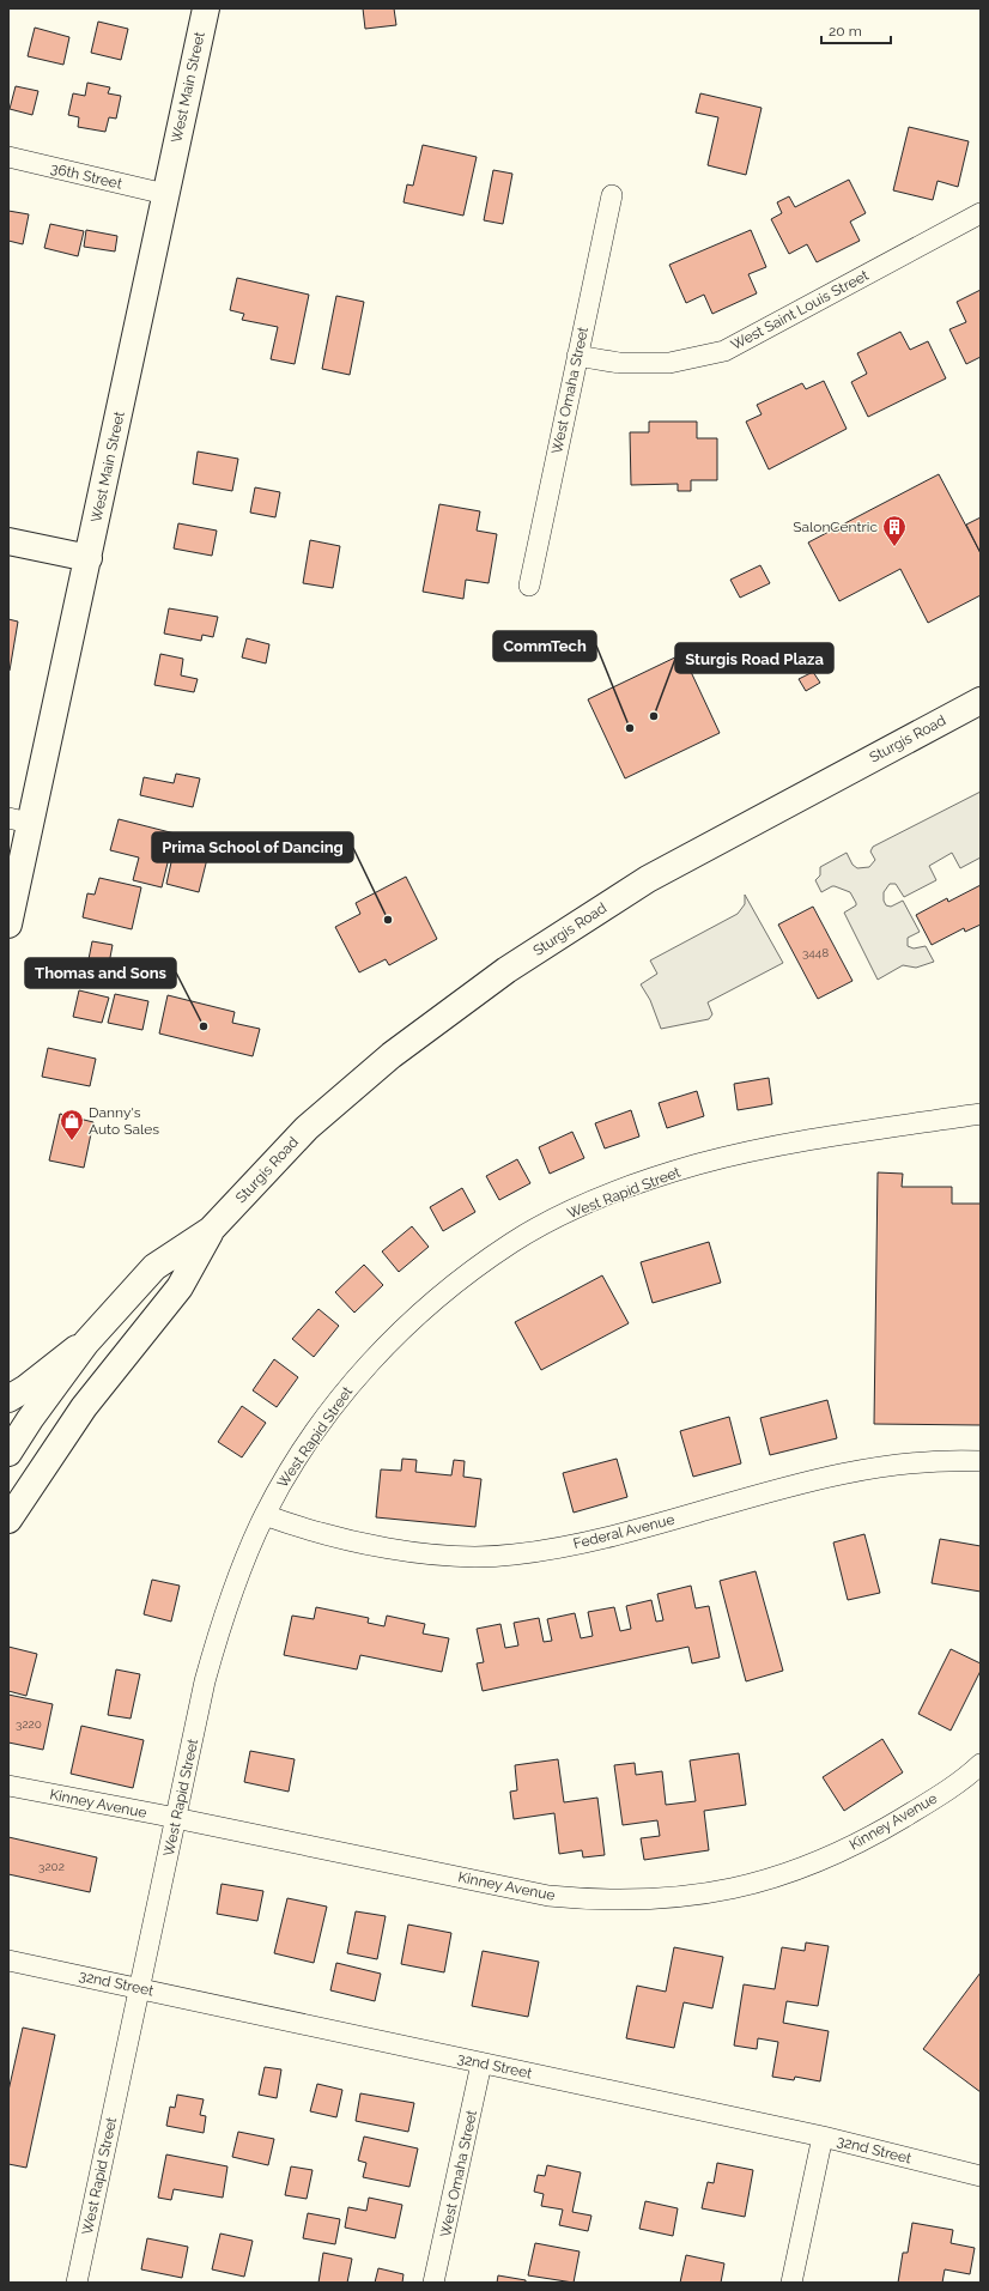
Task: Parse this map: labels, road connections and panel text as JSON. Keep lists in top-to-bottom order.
{
  "streets": {
    "main road": ["West Main Street", "Sturgis Road"],
    "street": [
      "36th Street",
      "West Saint Louis Street",
      "West Omaha Street",
      "West Rapid Street",
      "Federal Avenue",
      "Kinney Avenue",
      "32nd Street"
    ]
  },
  "crossings": [
    ["West Main Street", "36th Street"],
    ["West Saint Louis Street", "West Omaha Street"],
    ["West Omaha Street", "32nd Street"],
    ["West Rapid Street", "Federal Avenue"],
    ["West Rapid Street", "Kinney Avenue"],
    ["West Rapid Street", "32nd Street"]
  ],
  "places": {
    "building": ["SalonCentric"],
    "other": [
      "Sturgis Road Plaza",
      "CommTech",
      "Prima School of Dancing",
      "Thomas and Sons"
    ],
    "shop": ["Danny's Auto Sales"]
  },
  "house_numbers": ["3448", "3220", "3202"],
  "scale_bar": "20 m"
}
